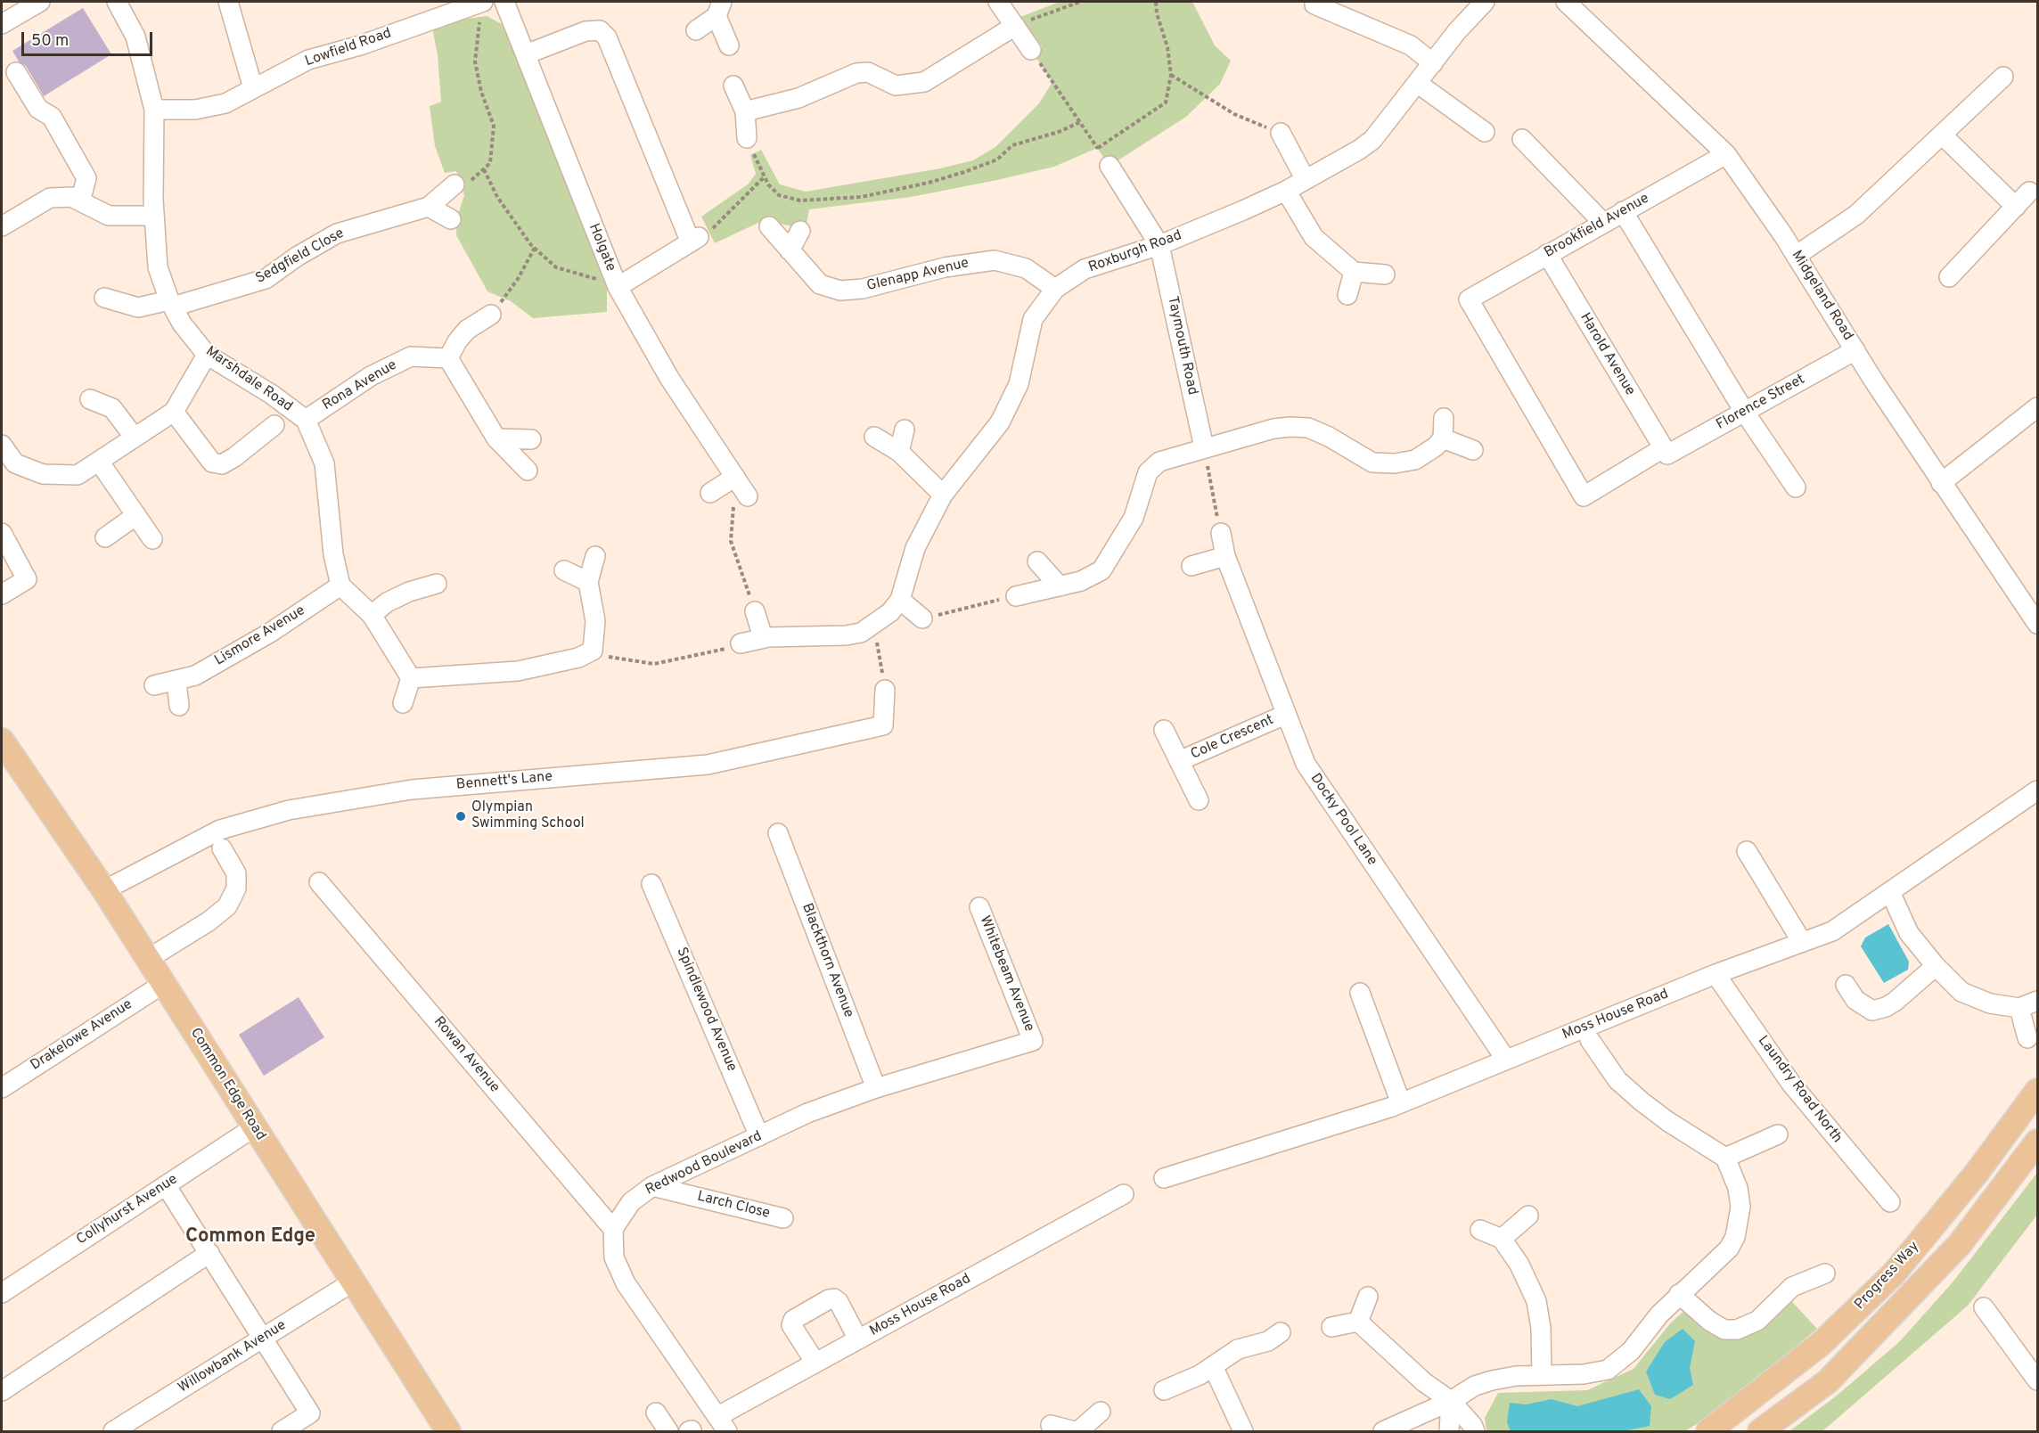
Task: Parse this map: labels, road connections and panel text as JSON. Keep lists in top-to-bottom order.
{
  "streets": {
    "main road": ["Common Edge Road", "Progress Way"],
    "street": [
      "Lowfield Road",
      "Brookfield Avenue",
      "Holgate",
      "Roxburgh Road",
      "Sedgfield Close",
      "Glenapp Avenue",
      "Midgeland Road",
      "Taymouth Road",
      "Harold Avenue",
      "Marshdale Road",
      "Rona Avenue",
      "Florence Street",
      "Lismore Avenue",
      "Cole Crescent",
      "Bennett's Lane",
      "Docky Pool Lane",
      "Blackthorn Avenue",
      "Whitebeam Avenue",
      "Spindlewood Avenue",
      "Moss House Road",
      "Drakelowe Avenue",
      "Rowan Avenue",
      "Laundry Road North",
      "Redwood Boulevard",
      "Larch Close",
      "Collyhurst Avenue",
      "Willowbank Avenue"
    ]
  },
  "crossings": [
    ["Lowfield Road", "Marshdale Road"],
    ["Brookfield Avenue", "Midgeland Road"],
    ["Brookfield Avenue", "Harold Avenue"],
    ["Brookfield Avenue", "Florence Street"],
    ["Roxburgh Road", "Glenapp Avenue"],
    ["Roxburgh Road", "Taymouth Road"],
    ["Sedgfield Close", "Marshdale Road"],
    ["Midgeland Road", "Florence Street"],
    ["Harold Avenue", "Florence Street"],
    ["Marshdale Road", "Rona Avenue"],
    ["Marshdale Road", "Lismore Avenue"],
    ["Cole Crescent", "Docky Pool Lane"],
    ["Bennett's Lane", "Common Edge Road"],
    ["Docky Pool Lane", "Moss House Road"],
    ["Blackthorn Avenue", "Redwood Boulevard"],
    ["Whitebeam Avenue", "Redwood Boulevard"],
    ["Spindlewood Avenue", "Redwood Boulevard"],
    ["Moss House Road", "Laundry Road North"],
    ["Drakelowe Avenue", "Common Edge Road"],
    ["Rowan Avenue", "Redwood Boulevard"],
    ["Common Edge Road", "Collyhurst Avenue"],
    ["Common Edge Road", "Willowbank Avenue"],
    ["Redwood Boulevard", "Larch Close"]
  ],
  "districts": ["Common Edge"],
  "places": ["Olympian Swimming School"],
  "scale_bar": "50 m"
}
